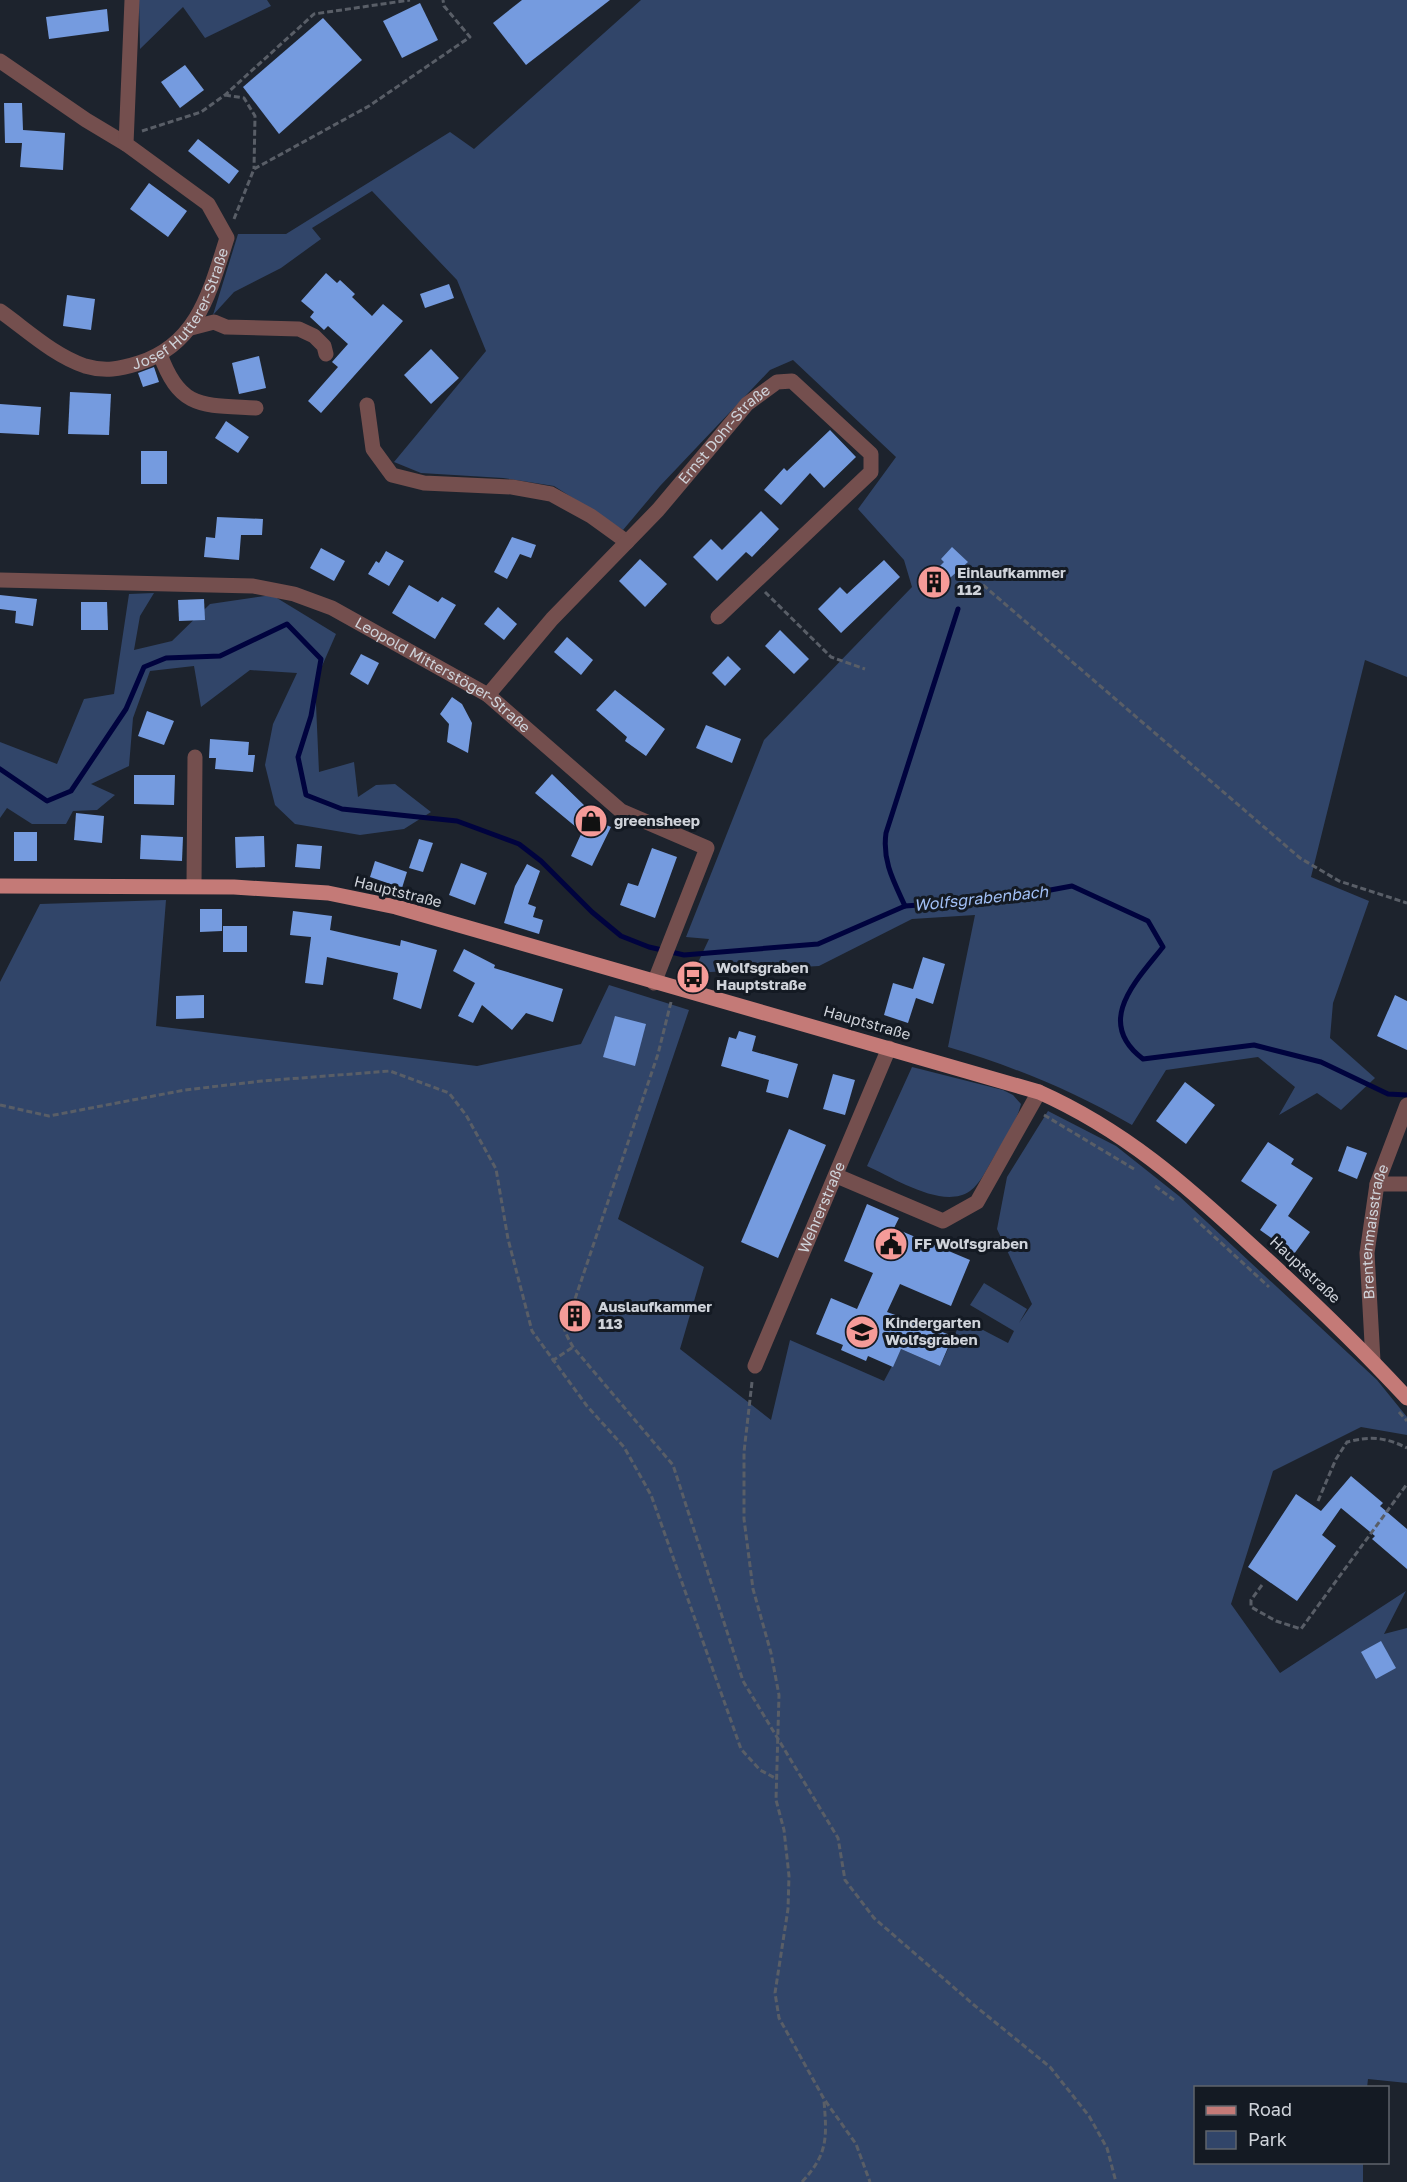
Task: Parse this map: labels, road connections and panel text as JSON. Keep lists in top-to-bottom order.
{
  "streets": {
    "main road": ["Hauptstraße"],
    "street": [
      "Josef Hutterer-Straße",
      "Ernst Dohr-Straße",
      "Leopold Mitterstöger-Straße",
      "Wehrerstraße",
      "Brentenmaisstraße"
    ]
  },
  "crossings": [
    ["Ernst Dohr-Straße", "Leopold Mitterstöger-Straße"],
    ["Leopold Mitterstöger-Straße", "Hauptstraße"],
    ["Hauptstraße", "Wehrerstraße"],
    ["Hauptstraße", "Brentenmaisstraße"]
  ],
  "water": ["Wolfsgrabenbach"],
  "places": {
    "building": ["Einlaufkammer 112", "Auslaufkammer 113"],
    "shop": ["greensheep"],
    "bus stop": ["Wolfsgraben Hauptstraße"],
    "public building": ["FF Wolfsgraben"],
    "school or university": ["Kindergarten Wolfsgraben"]
  },
  "legend": ["Road", "Park"]
}
